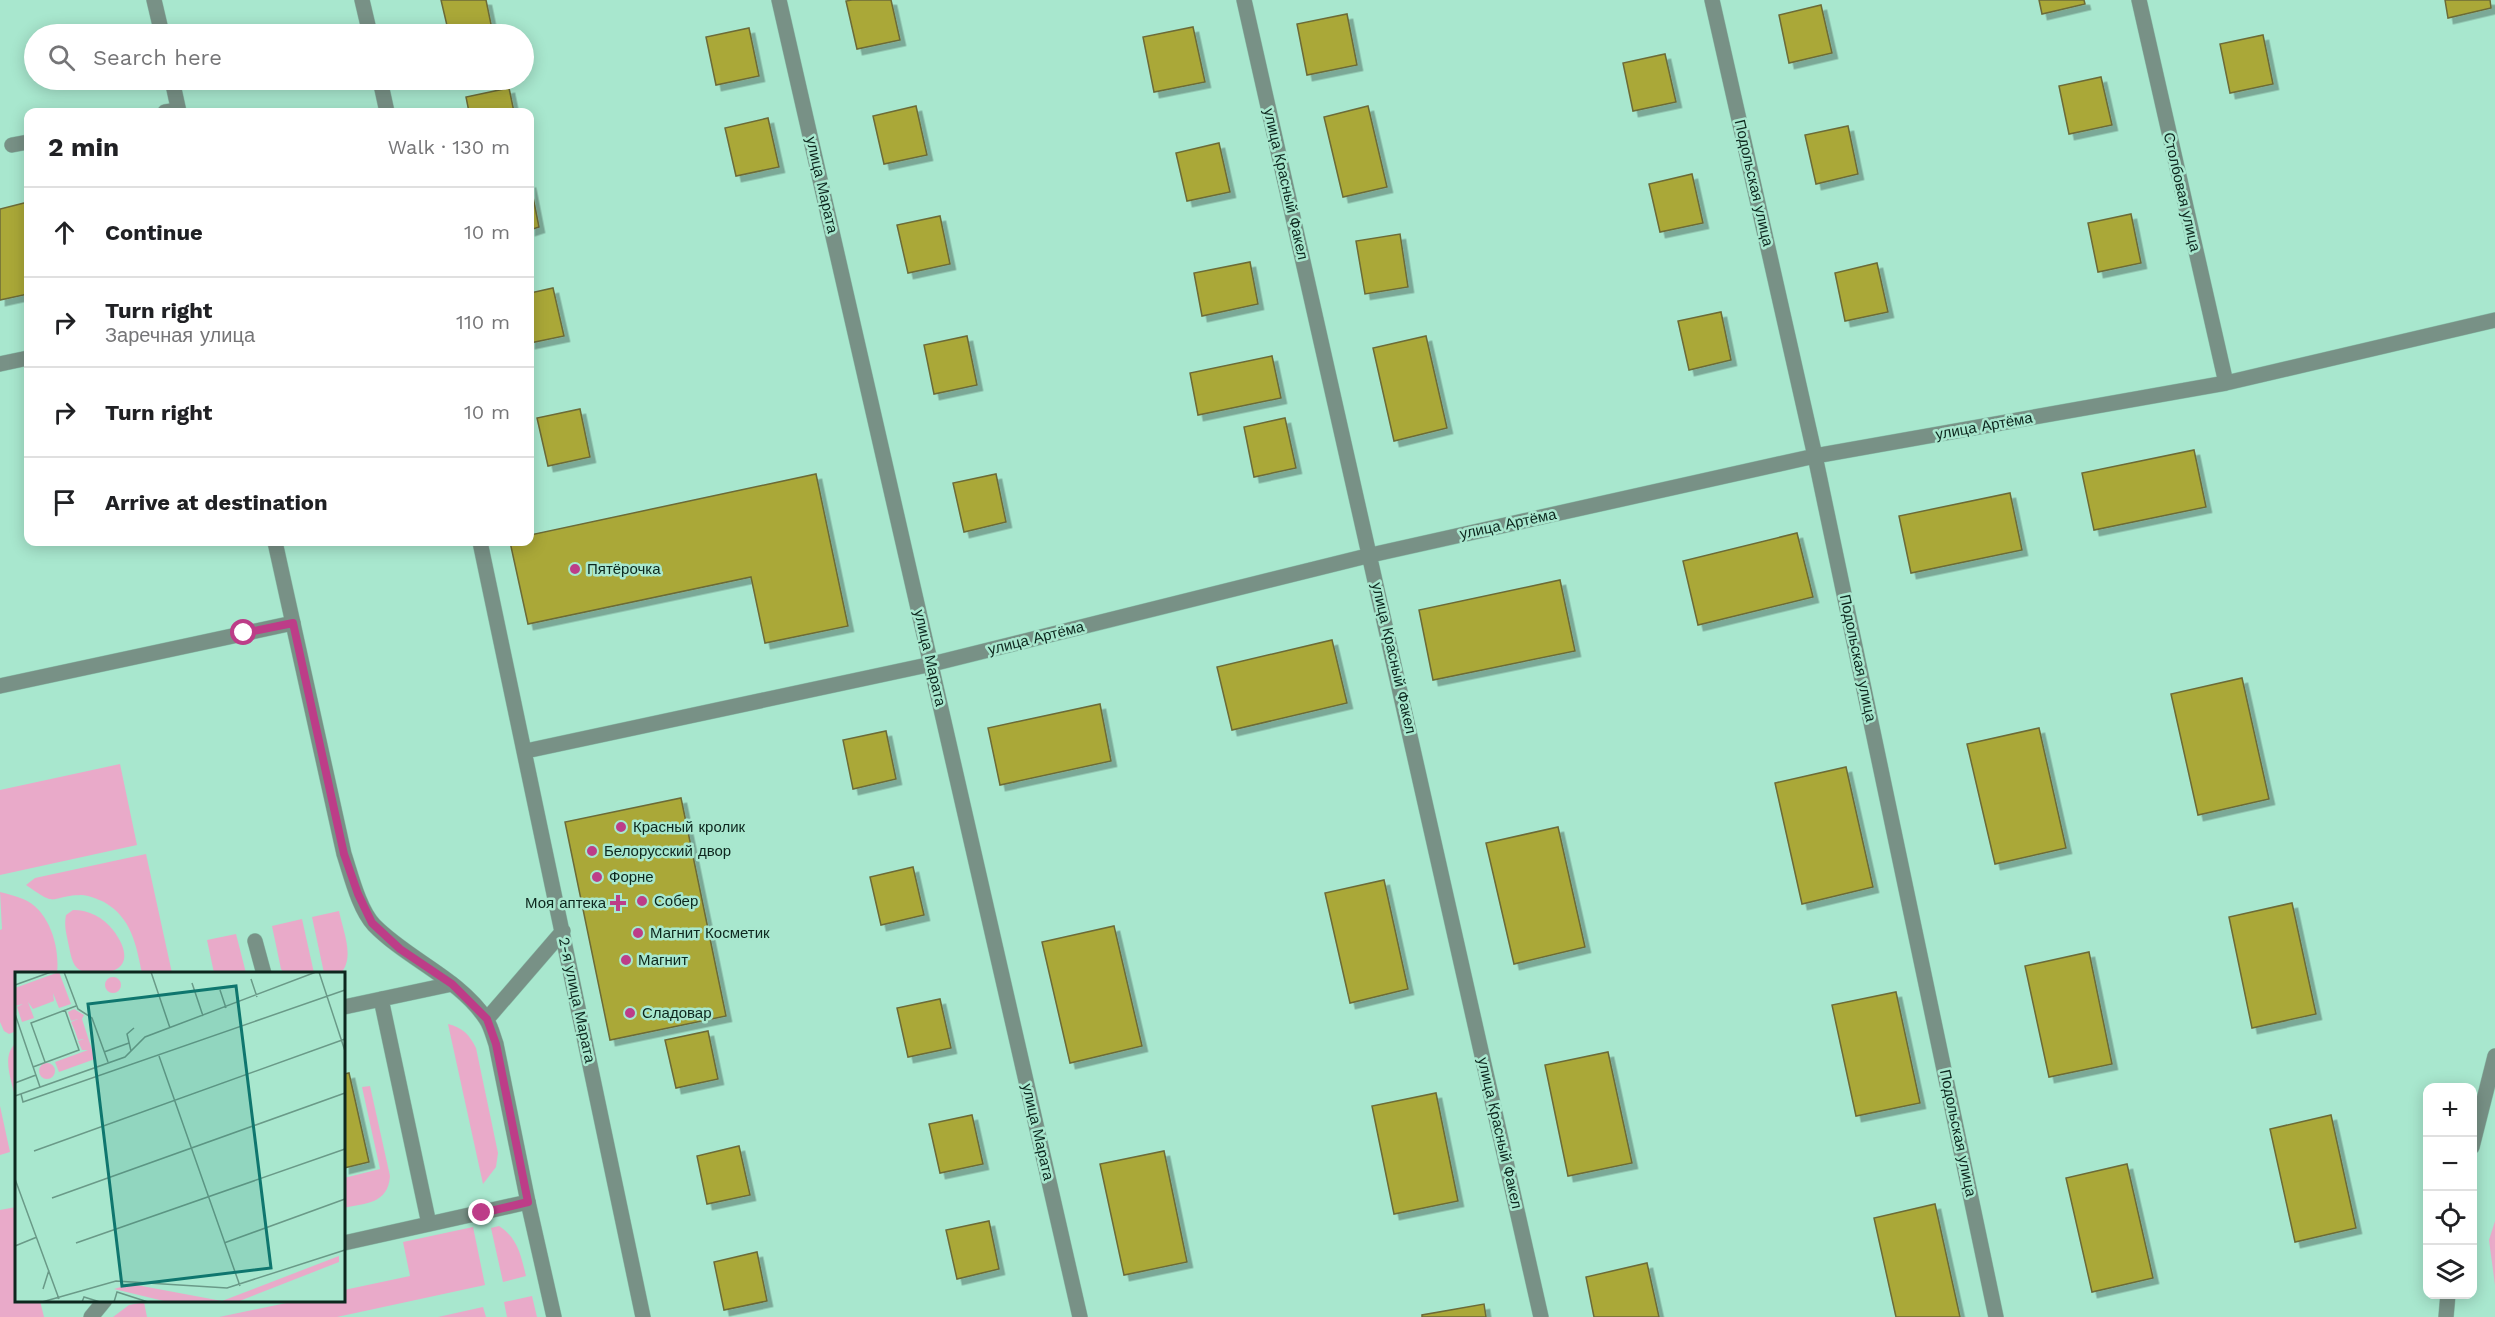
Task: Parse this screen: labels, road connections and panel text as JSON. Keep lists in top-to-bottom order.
{
  "streets": {
    "street": [
      "Подольская улица",
      "улица Красный Факел",
      "улица Марата",
      "Столбовая улица",
      "улица Артёма",
      "2-я улица Марата"
    ]
  },
  "crossings": [
    ["Подольская улица", "улица Артёма"],
    ["улица Красный Факел", "улица Артёма"],
    ["улица Марата", "улица Артёма"],
    ["Столбовая улица", "улица Артёма"],
    ["улица Артёма", "2-я улица Марата"]
  ],
  "places": {
    "other": [
      "Пятёрочка",
      "Красный кролик",
      "Белорусский двор",
      "Форне",
      "Собер",
      "Магнит Косметик",
      "Магнит",
      "Сладовар"
    ],
    "health": ["Моя аптека"]
  },
  "page": {
    "search": "Search here",
    "heading": ["2 min", "Walk · 130 m"],
    "list": [
      ["Continue", "10 m"],
      ["Turn right", "Заречная улица", "110 m"],
      ["Turn right", "10 m"],
      "Arrive at destination"
    ],
    "map_buttons": ["+", "−"]
  }
}
